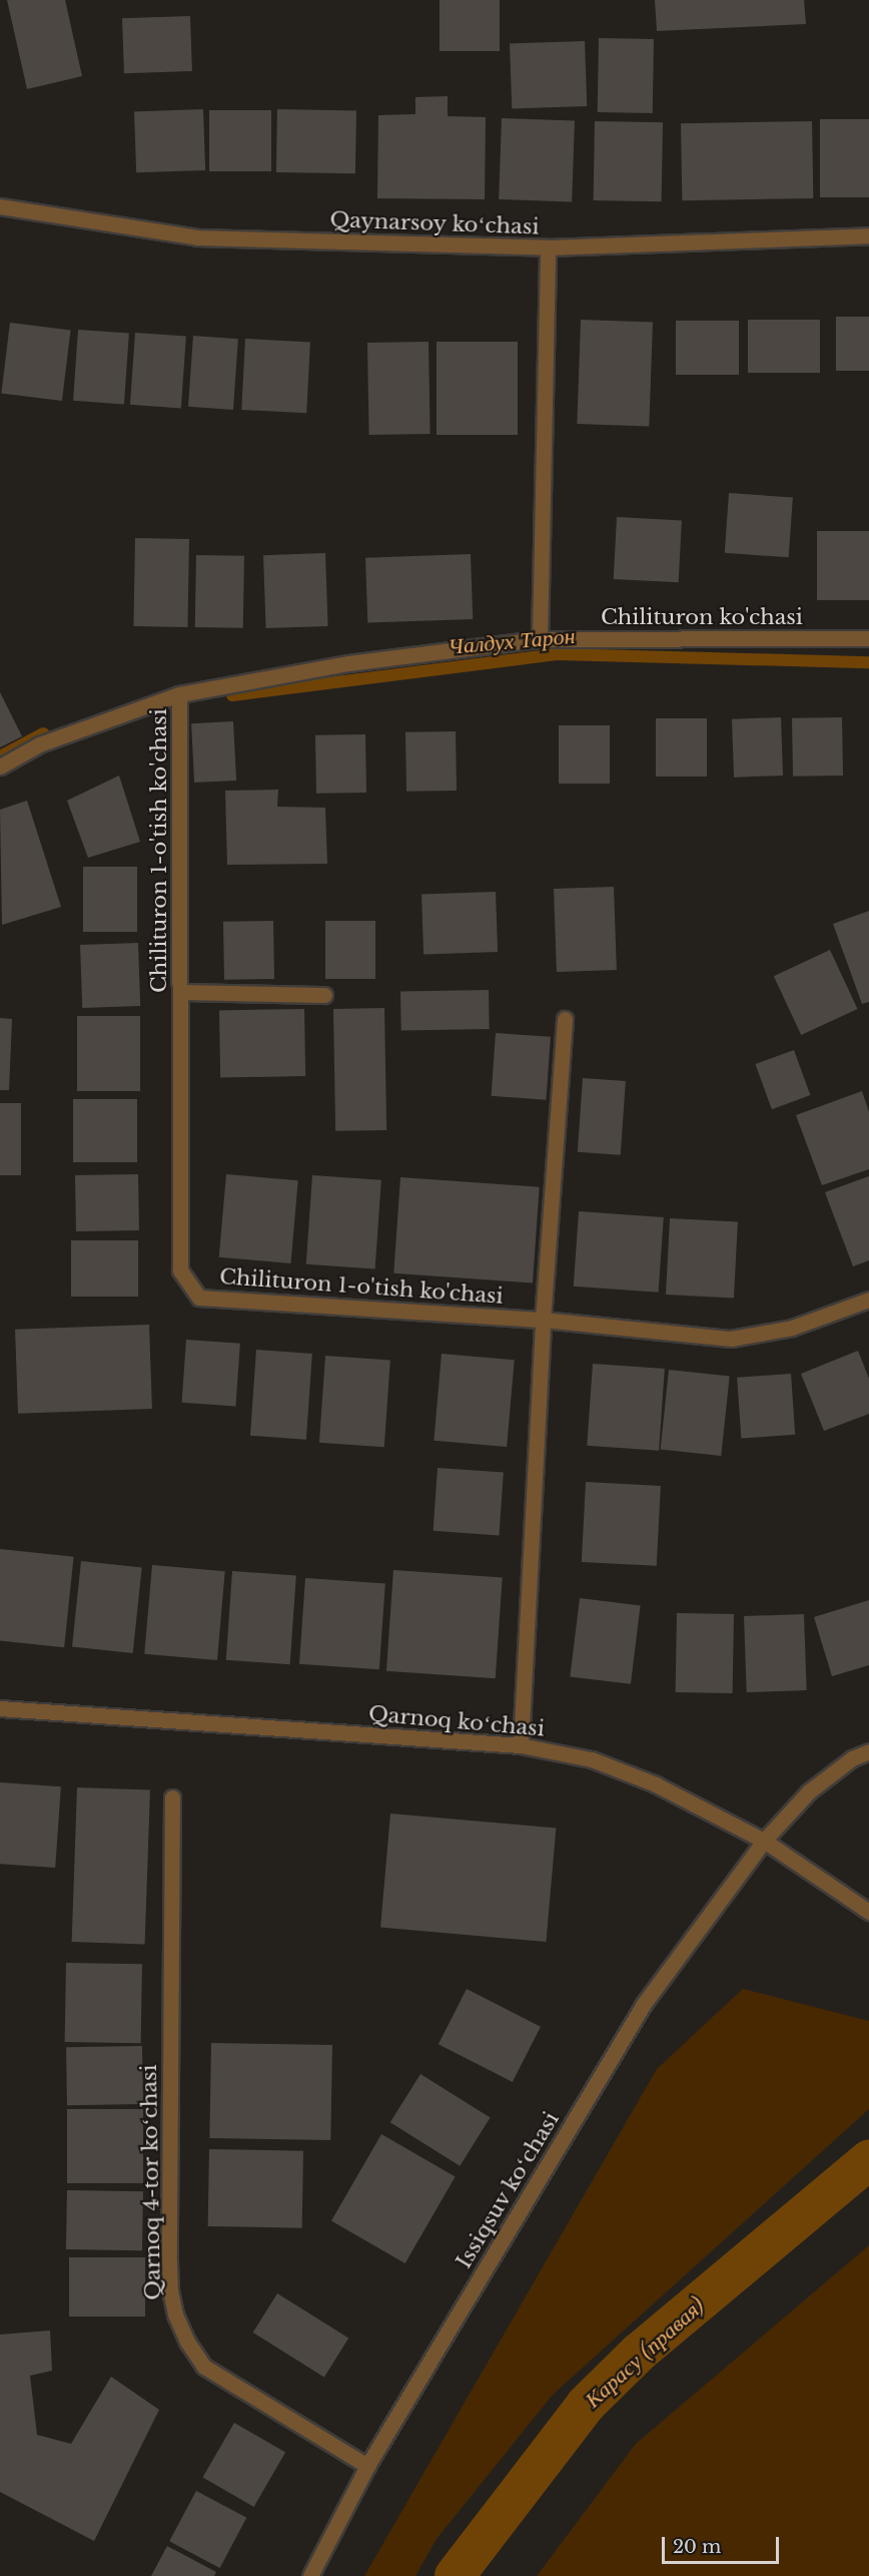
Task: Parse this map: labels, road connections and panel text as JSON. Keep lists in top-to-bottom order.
{
  "streets": {
    "street": [
      "Qaynarsoy koʻchasi",
      "Chilituron ko'chasi",
      "Chilituron 1-o'tish ko'chasi",
      "Qarnoq koʻchasi",
      "Qarnoq 4-tor koʻchasi",
      "Issiqsuv koʻchasi"
    ]
  },
  "crossings": [
    ["Chilituron ko'chasi", "Chilituron 1-o'tish ko'chasi"],
    ["Qarnoq koʻchasi", "Issiqsuv koʻchasi"],
    ["Qarnoq 4-tor koʻchasi", "Issiqsuv koʻchasi"]
  ],
  "water": ["Чалдух Тарон", "Карасу (правая)"],
  "scale_bar": "20 m"
}
